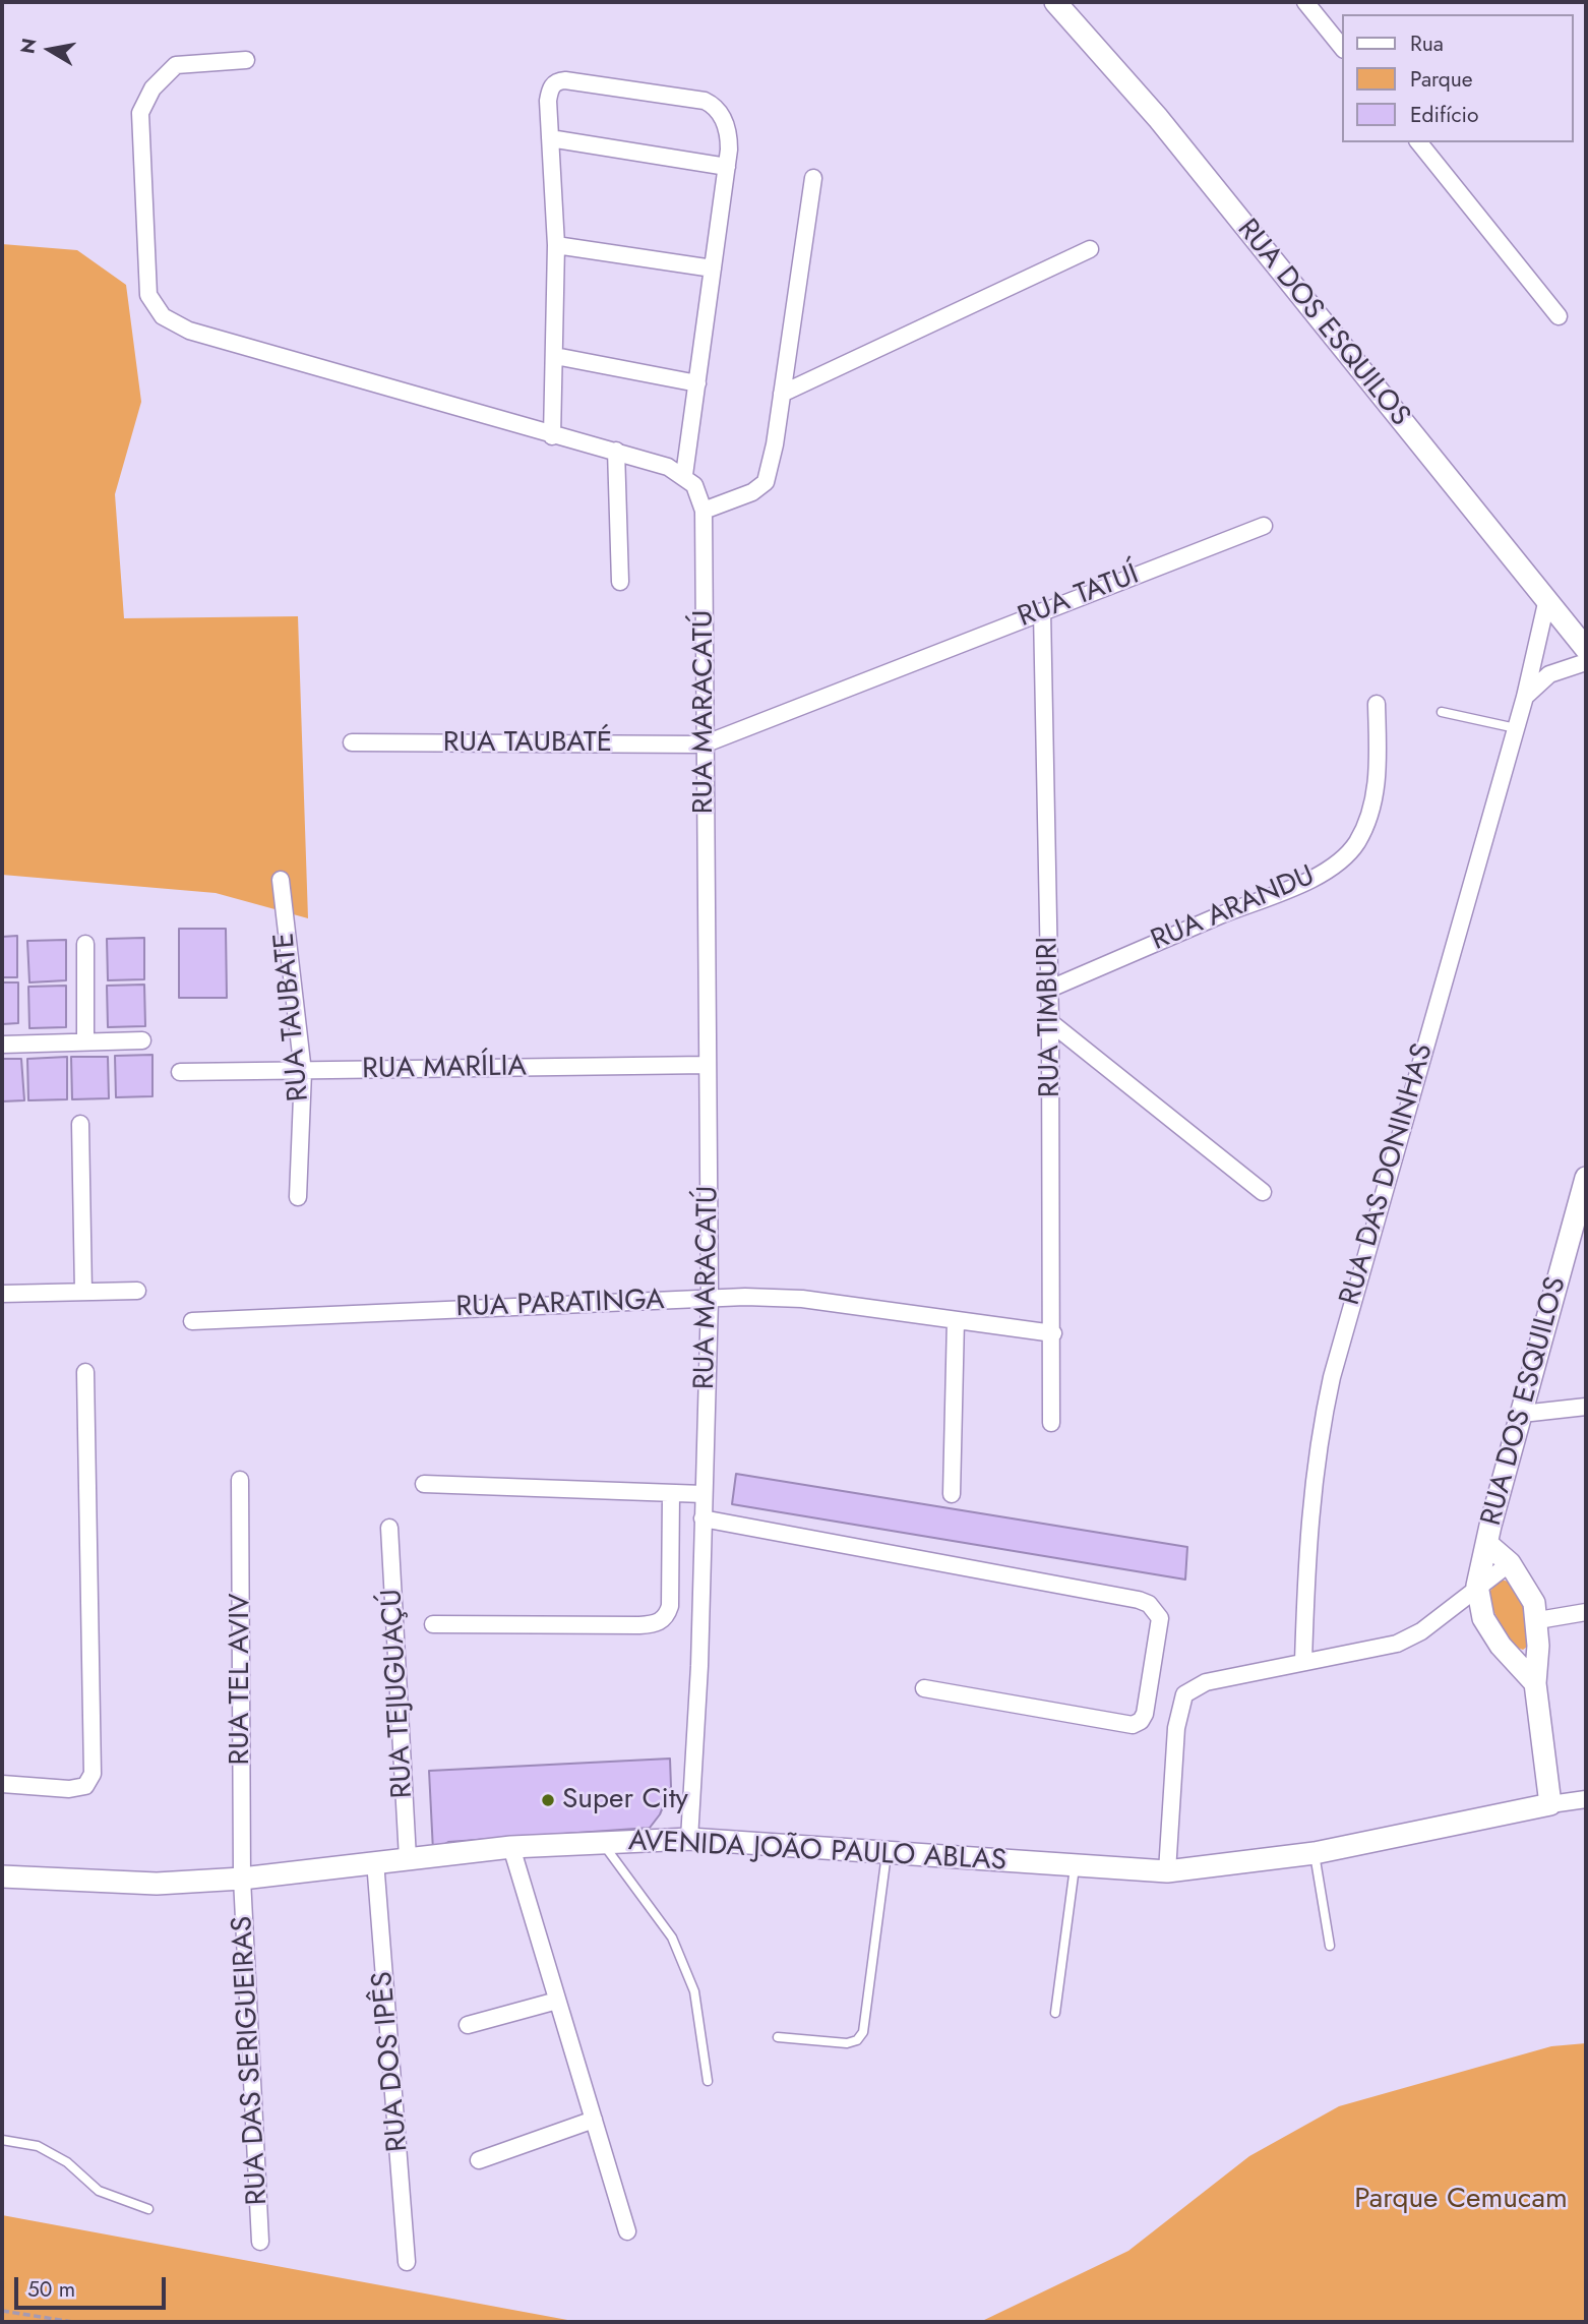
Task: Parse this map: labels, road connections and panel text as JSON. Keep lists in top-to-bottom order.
{
  "streets": {
    "street": [
      "RUA DOS ESQUILOS",
      "RUA TATUÍ",
      "RUA MARACATÚ",
      "RUA TAUBATÉ",
      "RUA ARANDU",
      "RUA TAUBATE",
      "RUA TIMBURI",
      "RUA MARÍLIA",
      "RUA DAS DONINHAS",
      "RUA PARATINGA",
      "RUA TEL AVIV",
      "RUA TEJUGUAÇÚ",
      "AVENIDA JOÃO PAULO ABLAS",
      "RUA DAS SERIGUEIRAS",
      "RUA DOS IPÊS"
    ]
  },
  "crossings": [
    ["RUA DOS ESQUILOS", "RUA DAS DONINHAS"],
    ["RUA DOS ESQUILOS", "AVENIDA JOÃO PAULO ABLAS"],
    ["RUA TATUÍ", "RUA MARACATÚ"],
    ["RUA TATUÍ", "RUA TAUBATÉ"],
    ["RUA TATUÍ", "RUA TIMBURI"],
    ["RUA MARACATÚ", "RUA TAUBATÉ"],
    ["RUA MARACATÚ", "RUA MARÍLIA"],
    ["RUA MARACATÚ", "RUA PARATINGA"],
    ["RUA MARACATÚ", "AVENIDA JOÃO PAULO ABLAS"],
    ["RUA ARANDU", "RUA TIMBURI"],
    ["RUA TAUBATE", "RUA MARÍLIA"],
    ["RUA TIMBURI", "RUA PARATINGA"],
    ["RUA TEL AVIV", "AVENIDA JOÃO PAULO ABLAS"],
    ["RUA TEL AVIV", "RUA DAS SERIGUEIRAS"],
    ["RUA TEJUGUAÇÚ", "AVENIDA JOÃO PAULO ABLAS"],
    ["AVENIDA JOÃO PAULO ABLAS", "RUA DAS SERIGUEIRAS"],
    ["AVENIDA JOÃO PAULO ABLAS", "RUA DOS IPÊS"]
  ],
  "parks": ["Parque Cemucam"],
  "places": ["Super City"],
  "legend": ["Rua", "Parque", "Edifício"],
  "scale_bar": "50 m",
  "north": "left"
}
